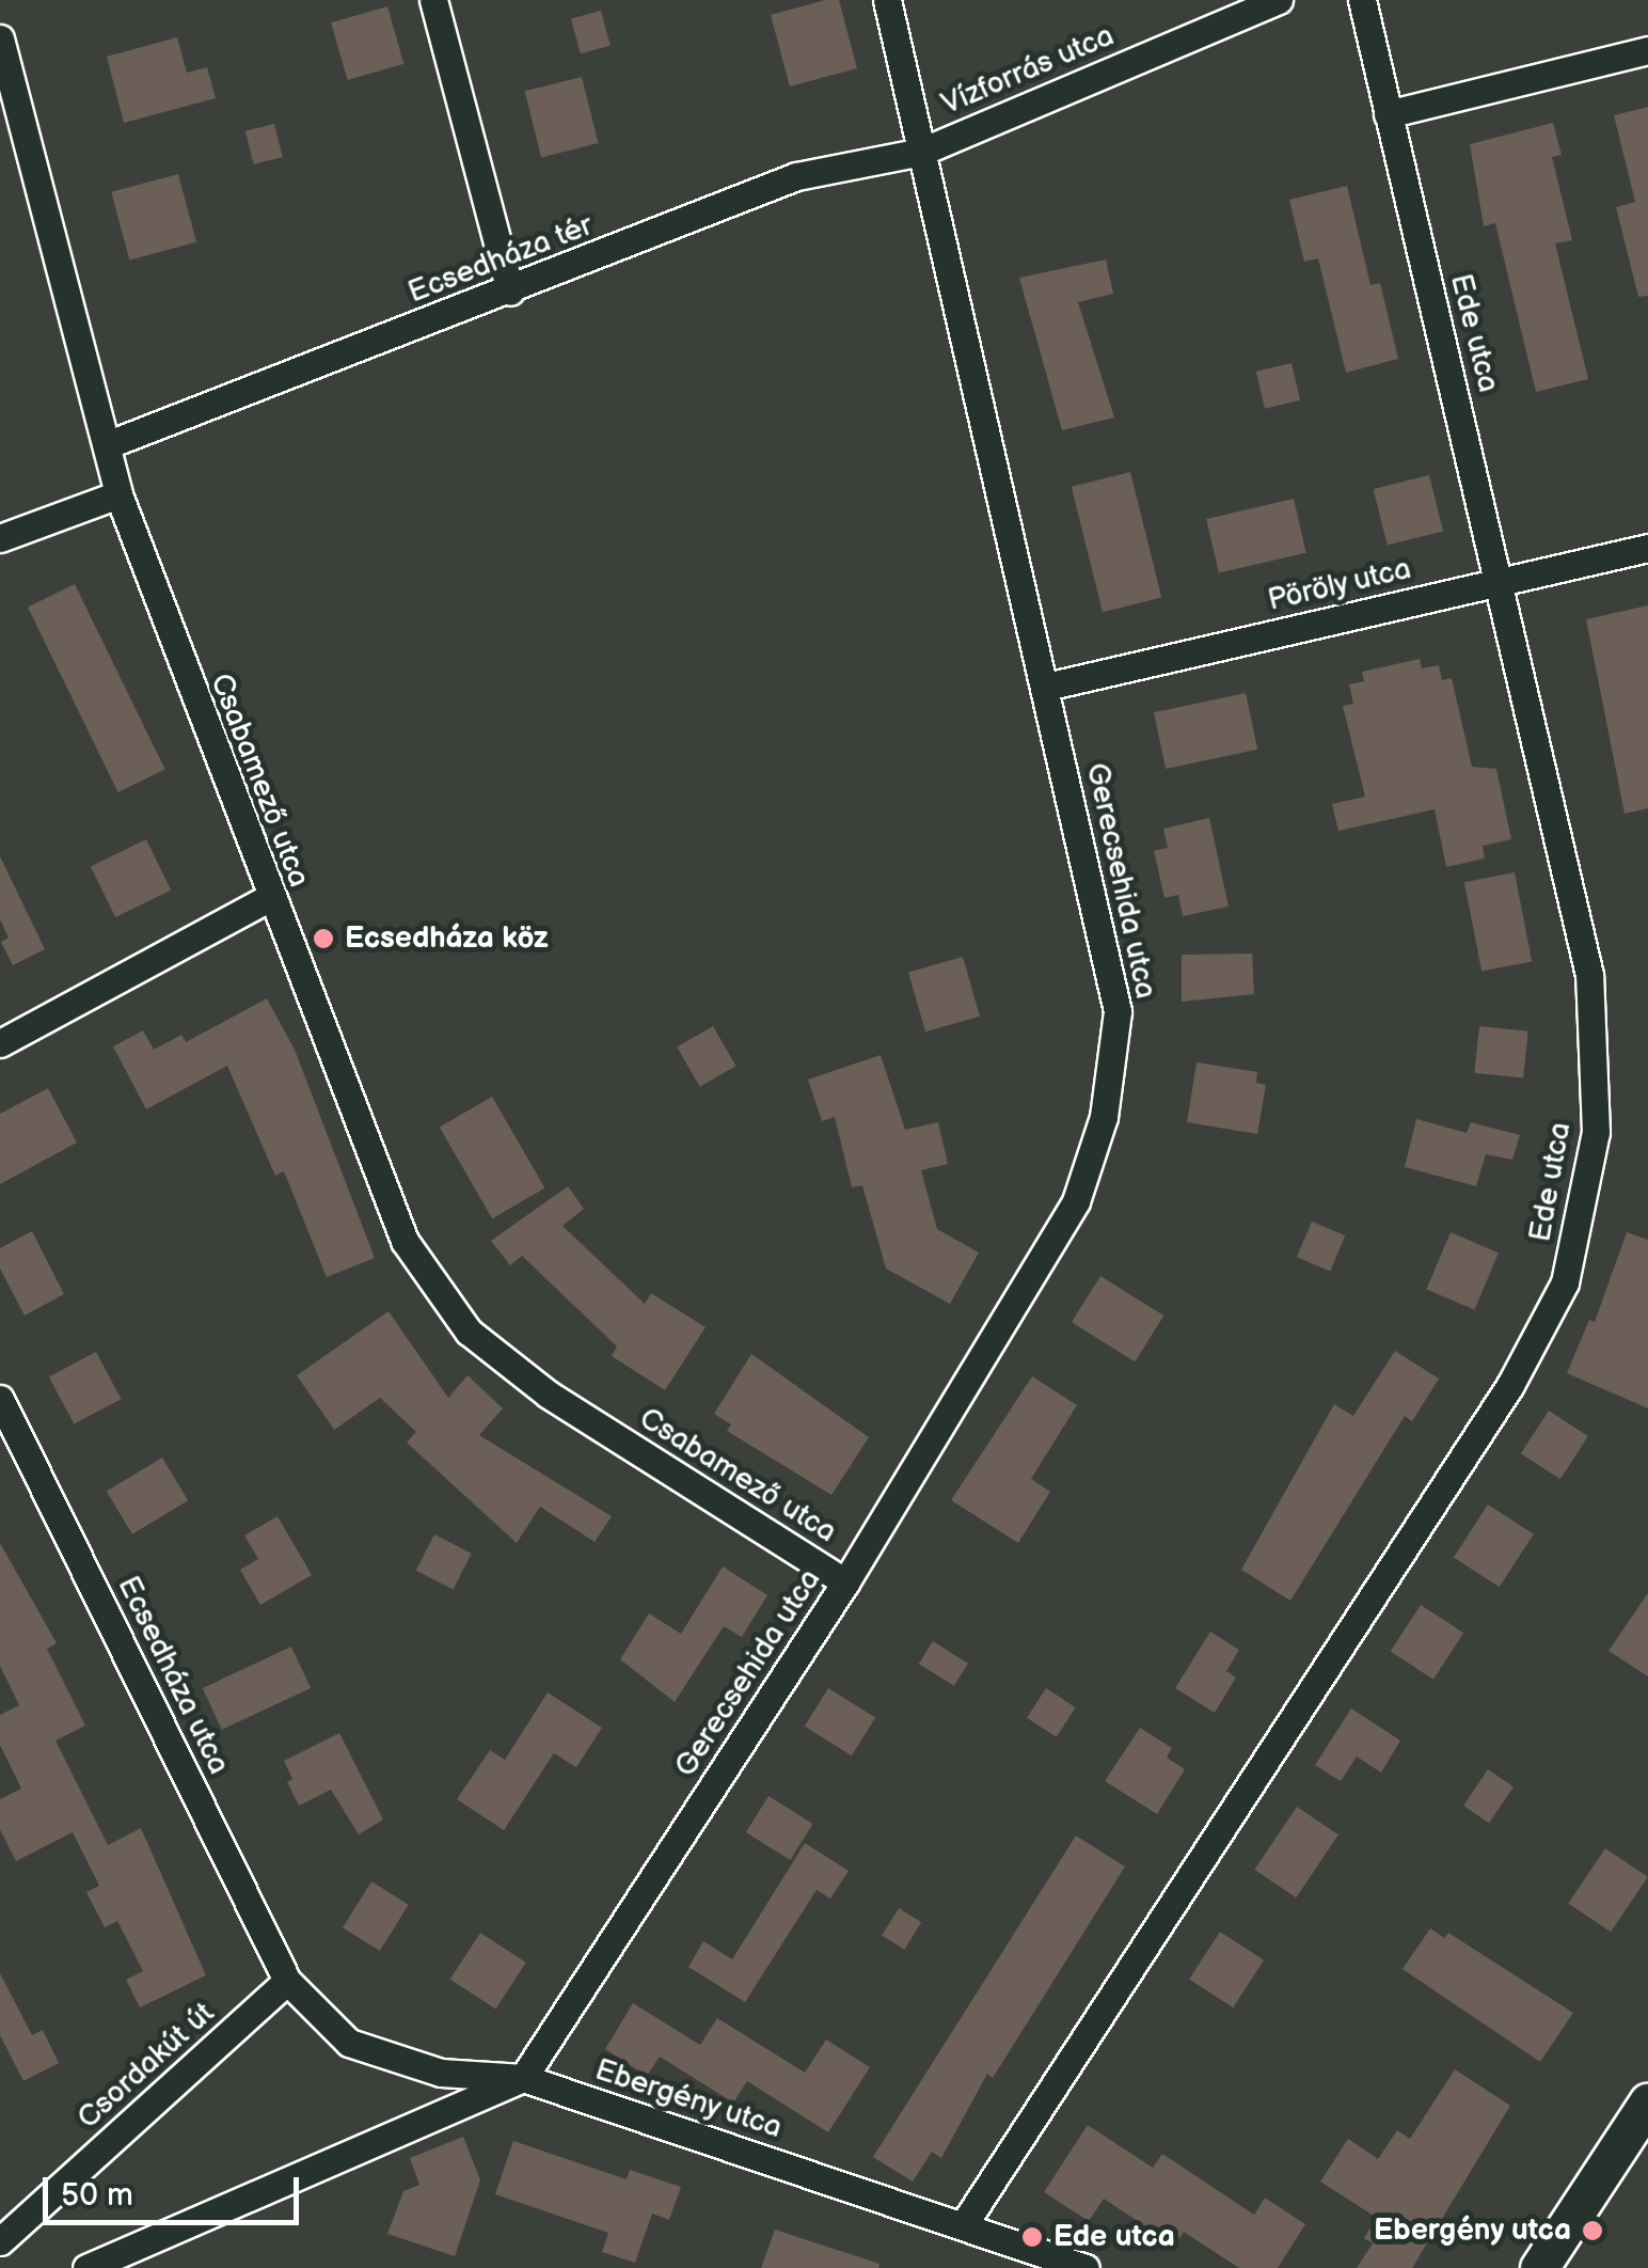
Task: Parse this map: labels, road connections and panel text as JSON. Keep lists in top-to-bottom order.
{
  "streets": {
    "street": [
      "Vízforrás utca",
      "Ecsedháza tér",
      "Ede utca",
      "Pöröly utca",
      "Csabamező utca",
      "Gerecsehida utca",
      "Ecsedháza utca",
      "Csordakút út",
      "Ebergény utca"
    ]
  },
  "crossings": [
    ["Vízforrás utca", "Ecsedháza tér"],
    ["Vízforrás utca", "Gerecsehida utca"],
    ["Ecsedháza tér", "Csabamező utca"],
    ["Ecsedháza tér", "Gerecsehida utca"],
    ["Ede utca", "Pöröly utca"],
    ["Ede utca", "Ebergény utca"],
    ["Pöröly utca", "Gerecsehida utca"],
    ["Csabamező utca", "Gerecsehida utca"],
    ["Gerecsehida utca", "Ebergény utca"],
    ["Ecsedháza utca", "Csordakút út"],
    ["Ecsedháza utca", "Ebergény utca"],
    ["Csordakút út", "Ebergény utca"]
  ],
  "places": ["Ecsedháza köz", "Ebergény utca", "Ede utca"],
  "scale_bar": "50 m"
}
